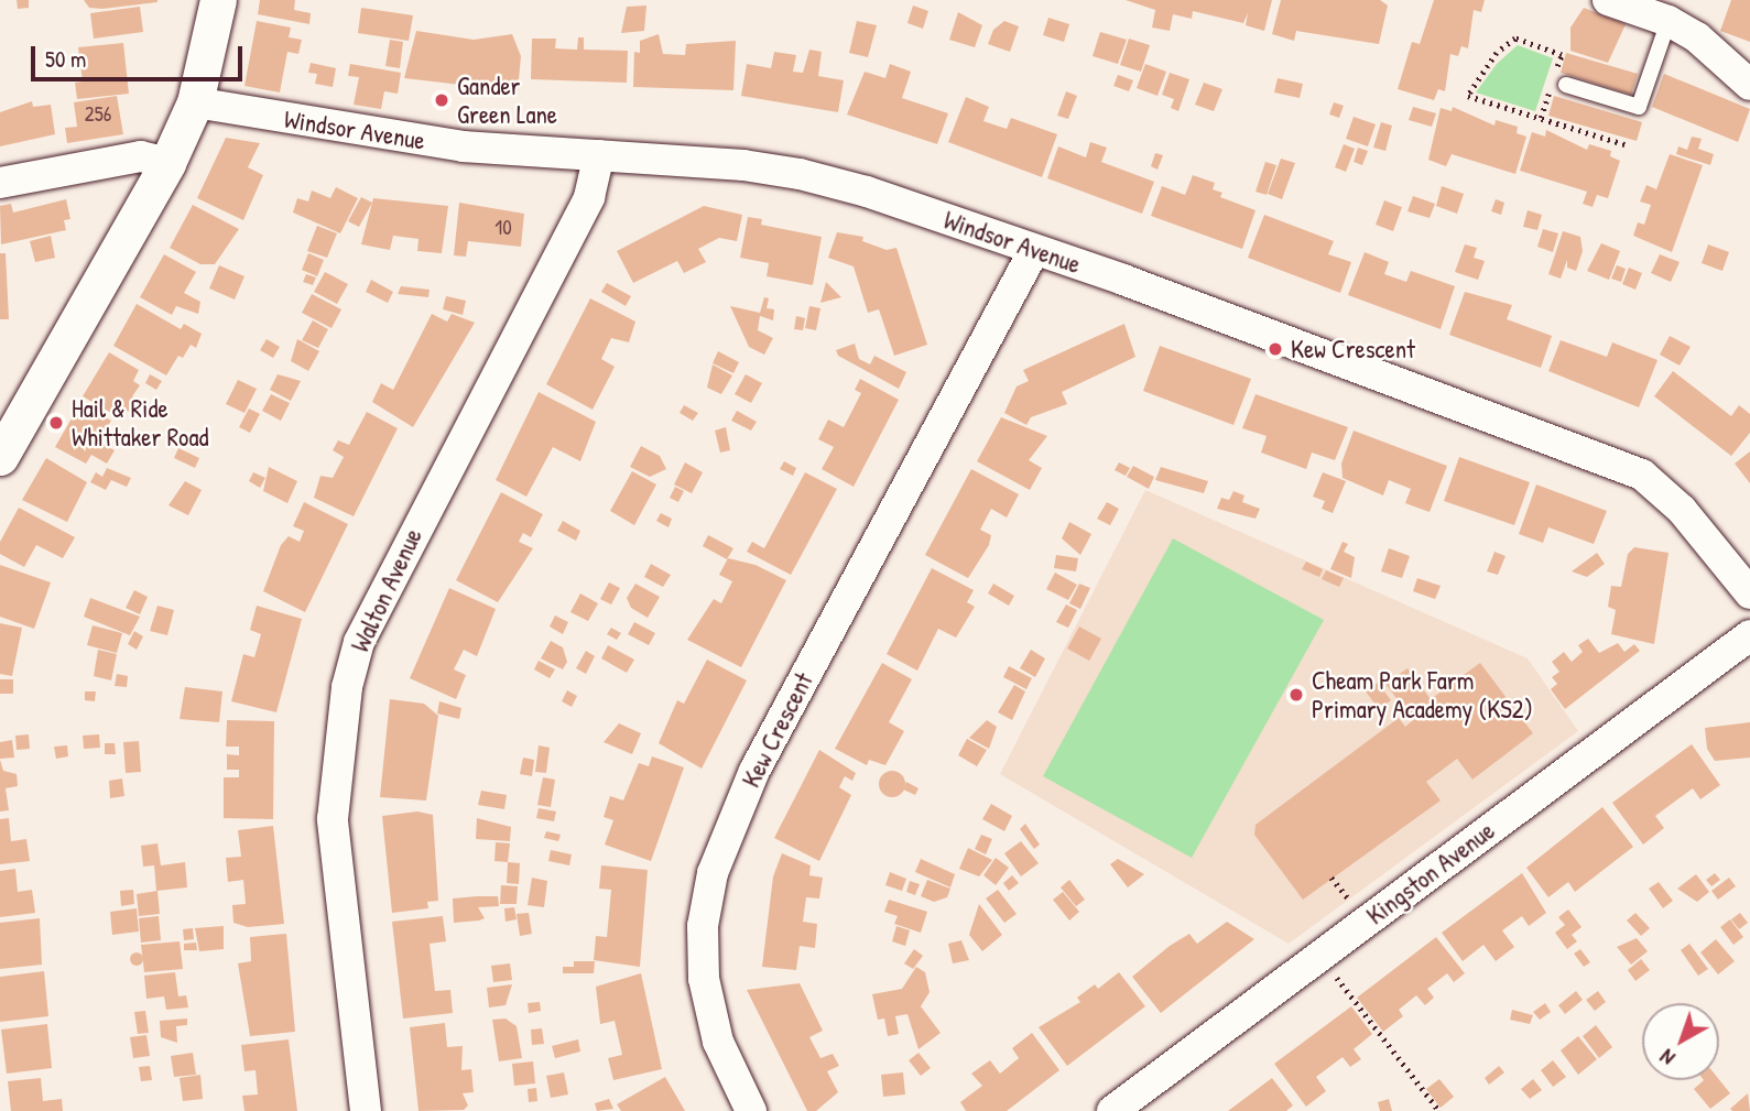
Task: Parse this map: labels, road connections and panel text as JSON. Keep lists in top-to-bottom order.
{
  "streets": {
    "street": [
      "Windsor Avenue",
      "Walton Avenue",
      "Kew Crescent",
      "Kingston Avenue"
    ]
  },
  "crossings": [
    ["Windsor Avenue", "Walton Avenue"],
    ["Windsor Avenue", "Kew Crescent"]
  ],
  "places": [
    "Gander Green Lane",
    "Kew Crescent",
    "Hail & Ride Whittaker Road",
    "Cheam Park Farm Primary Academy (KS2)"
  ],
  "house_numbers": ["256", "10"],
  "scale_bar": "50 m",
  "north": "bottom left"
}
